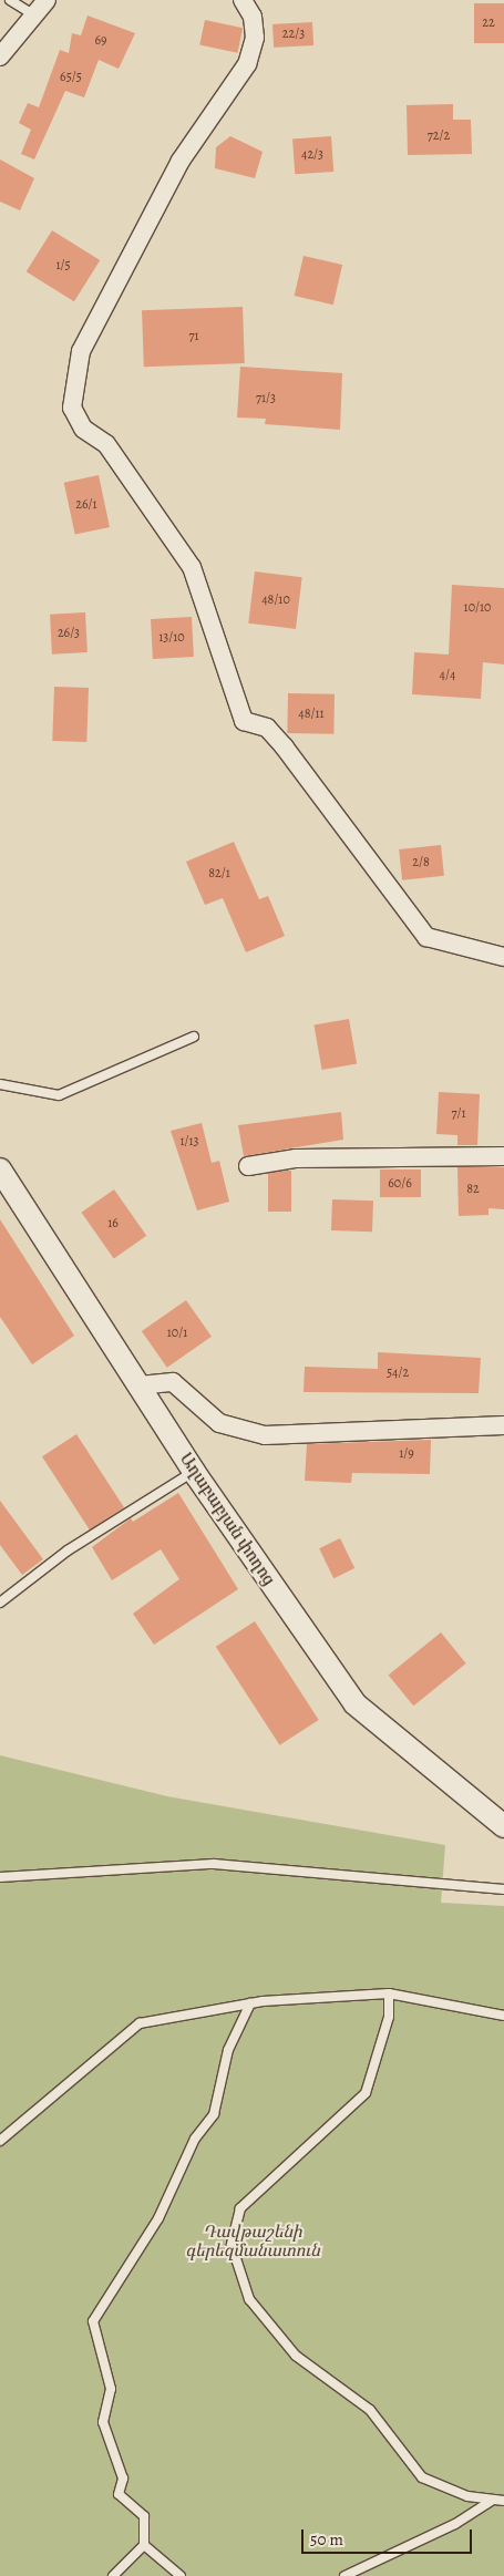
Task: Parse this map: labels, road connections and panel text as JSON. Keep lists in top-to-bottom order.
{
  "streets": {
    "street": ["Աղաբաբյան փողոց"]
  },
  "parks": ["Դավթաշենի գերեզմանատուն"],
  "house_numbers": [
    "22",
    "22/3",
    "69",
    "65/5",
    "72/2",
    "42/3",
    "1/5",
    "71",
    "71/3",
    "26/1",
    "48/10",
    "10/10",
    "26/3",
    "13/10",
    "4/4",
    "48/11",
    "2/8",
    "82/1",
    "7/1",
    "1/13",
    "60/6",
    "82",
    "16",
    "10/1",
    "54/2",
    "1/9"
  ],
  "scale_bar": "50 m"
}
